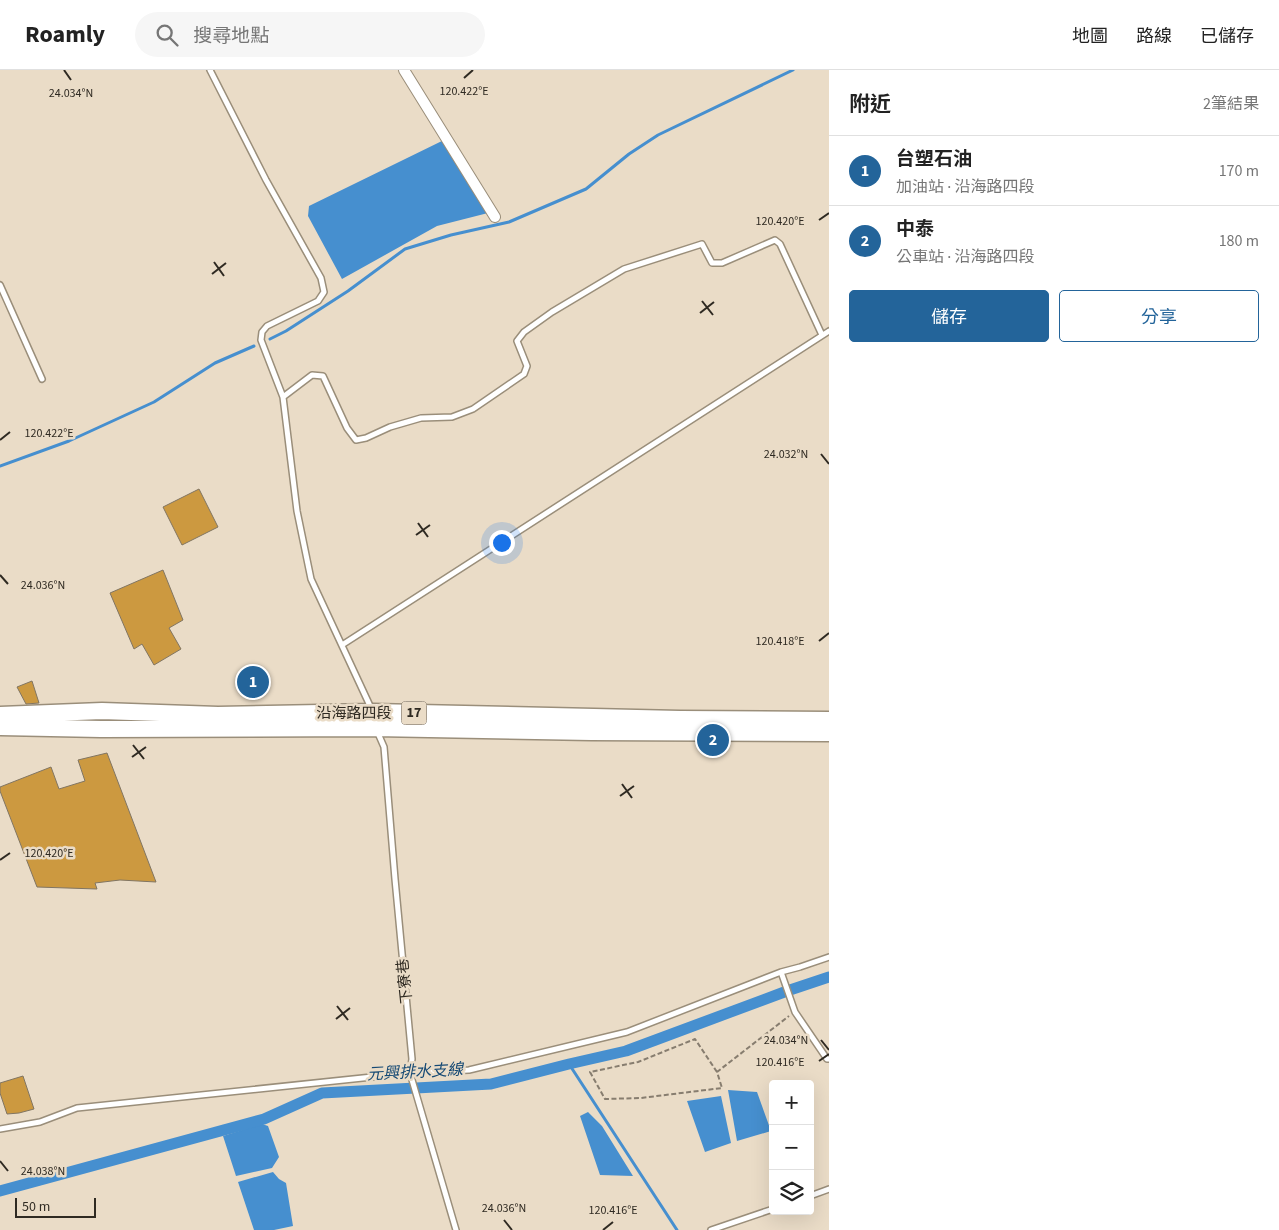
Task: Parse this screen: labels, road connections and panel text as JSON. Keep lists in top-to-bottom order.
{
  "streets": {
    "main road": ["沿海路四段", "17"],
    "lane": ["下寮巷"]
  },
  "crossings": [
    ["沿海路四段", "下寮巷"]
  ],
  "water": ["元興排水支線"],
  "scale_bar": "50 m",
  "page": {
    "header": "Roamly",
    "search": "搜尋地點",
    "nav": ["地圖", "路線", "已儲存"],
    "heading": ["附近", "2筆結果"],
    "list": [
      {
        "mark": "1",
        "name": "台塑石油",
        "note": "加油站 · 沿海路四段",
        "value": "170 m"
      },
      {
        "mark": "2",
        "name": "中泰",
        "note": "公車站 · 沿海路四段",
        "value": "180 m"
      }
    ],
    "buttons": ["儲存", "分享"],
    "pins": ["1", "2"],
    "map_buttons": ["+", "−"],
    "scale": "50 m"
  },
  "coordinates": [
    "120.422°E",
    "24.034°N",
    "120.420°E",
    "24.032°N",
    "24.036°N",
    "120.418°E",
    "120.416°E",
    "24.038°N"
  ]
}
